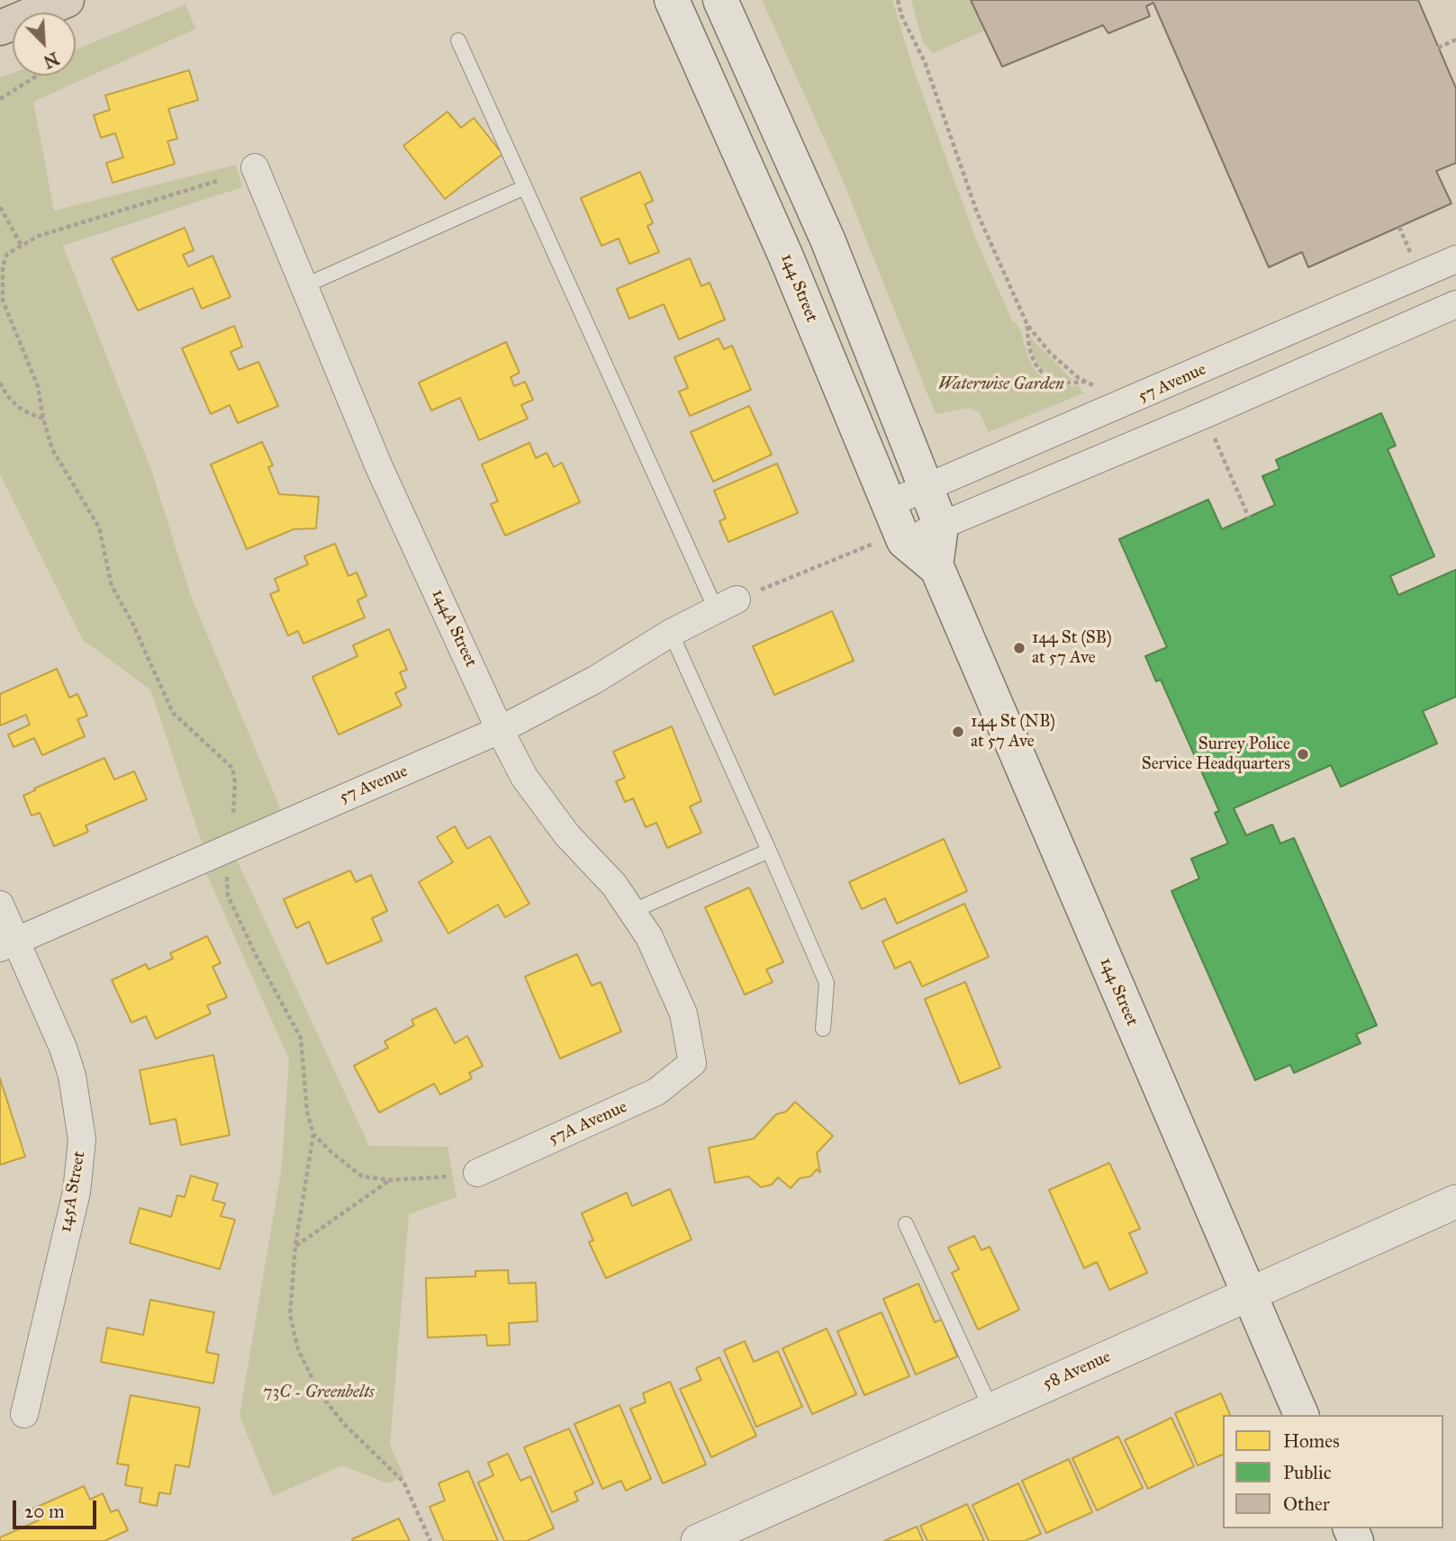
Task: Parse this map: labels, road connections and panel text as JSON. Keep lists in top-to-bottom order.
{
  "streets": {
    "main road": ["144 Street"],
    "street": [
      "57 Avenue",
      "144A Street",
      "57A Avenue",
      "145A Street",
      "58 Avenue"
    ]
  },
  "crossings": [
    ["144 Street", "57 Avenue"],
    ["144 Street", "58 Avenue"],
    ["57 Avenue", "144A Street"],
    ["57 Avenue", "145A Street"],
    ["144A Street", "57A Avenue"]
  ],
  "parks": ["Waterwise Garden", "73C - Greenbelts"],
  "places": ["144 St (SB) at 57 Ave", "144 St (NB) at 57 Ave", "Surrey Police Service Headquarters"],
  "legend": ["Homes", "Public", "Other"],
  "scale_bar": "20 m",
  "north": "bottom right"
}
